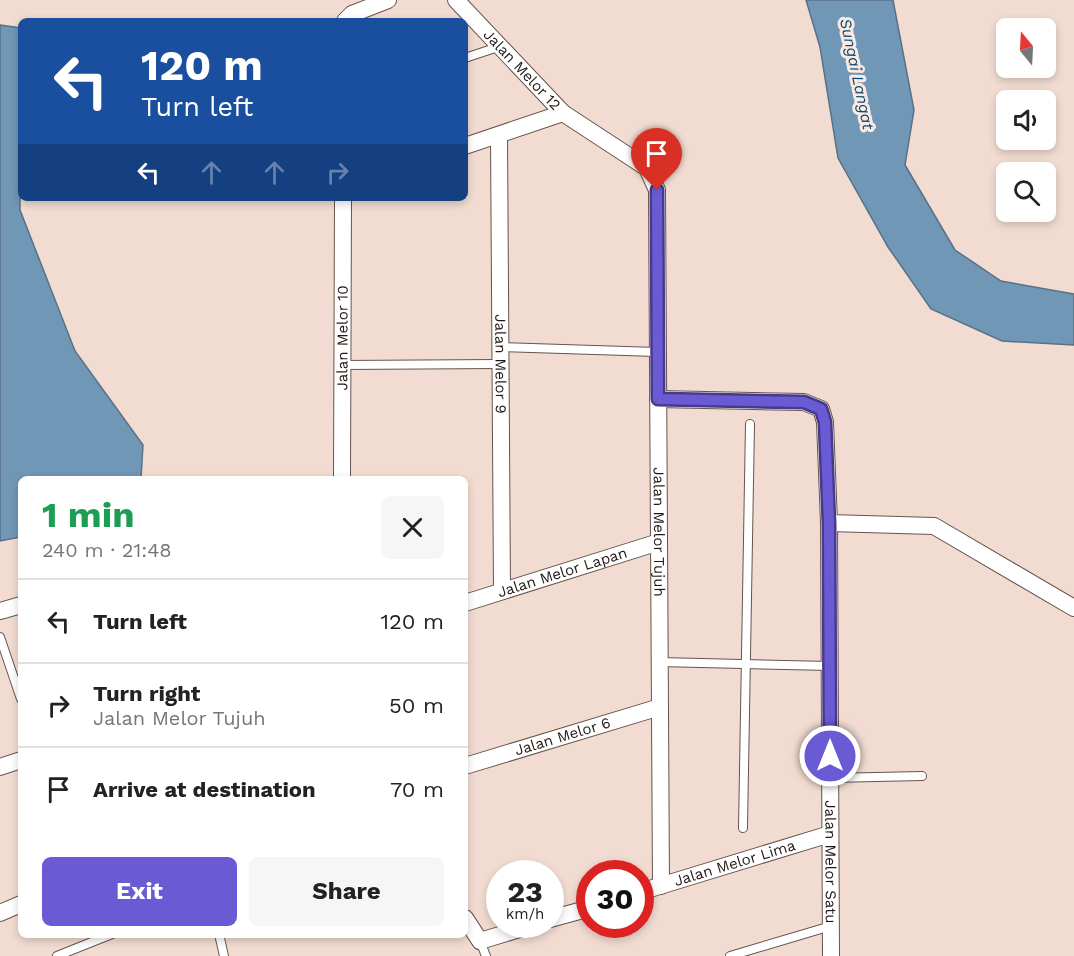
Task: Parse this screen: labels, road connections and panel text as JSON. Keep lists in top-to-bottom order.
{
  "streets": {
    "street": [
      "Jalan Melor 12",
      "Jalan Melor 10",
      "Jalan Melor 9",
      "Jalan Melor Tujuh",
      "Jalan Melor Lapan",
      "Jalan Melor 6",
      "Jalan Melor Satu",
      "Jalan Melor Lima"
    ]
  },
  "crossings": [
    ["Jalan Melor 12", "Jalan Melor Tujuh"],
    ["Jalan Melor 9", "Jalan Melor Lapan"],
    ["Jalan Melor Tujuh", "Jalan Melor Lapan"],
    ["Jalan Melor Tujuh", "Jalan Melor 6"],
    ["Jalan Melor Tujuh", "Jalan Melor Satu"],
    ["Jalan Melor Tujuh", "Jalan Melor Lima"],
    ["Jalan Melor Satu", "Jalan Melor Lima"]
  ],
  "water": ["Sungai Langat"],
  "north": "top",
  "page": {
    "turn": ["120 m", "Turn left"],
    "heading": ["1 min", "240 m · 21:48"],
    "list": [
      {
        "name": "Turn left",
        "value": "120 m"
      },
      {
        "name": "Turn right",
        "note": "Jalan Melor Tujuh",
        "value": "50 m"
      },
      {
        "name": "Arrive at destination",
        "value": "70 m"
      }
    ],
    "buttons": ["Exit", "Share"],
    "speed": "23 km/h",
    "limit": "30"
  }
}
